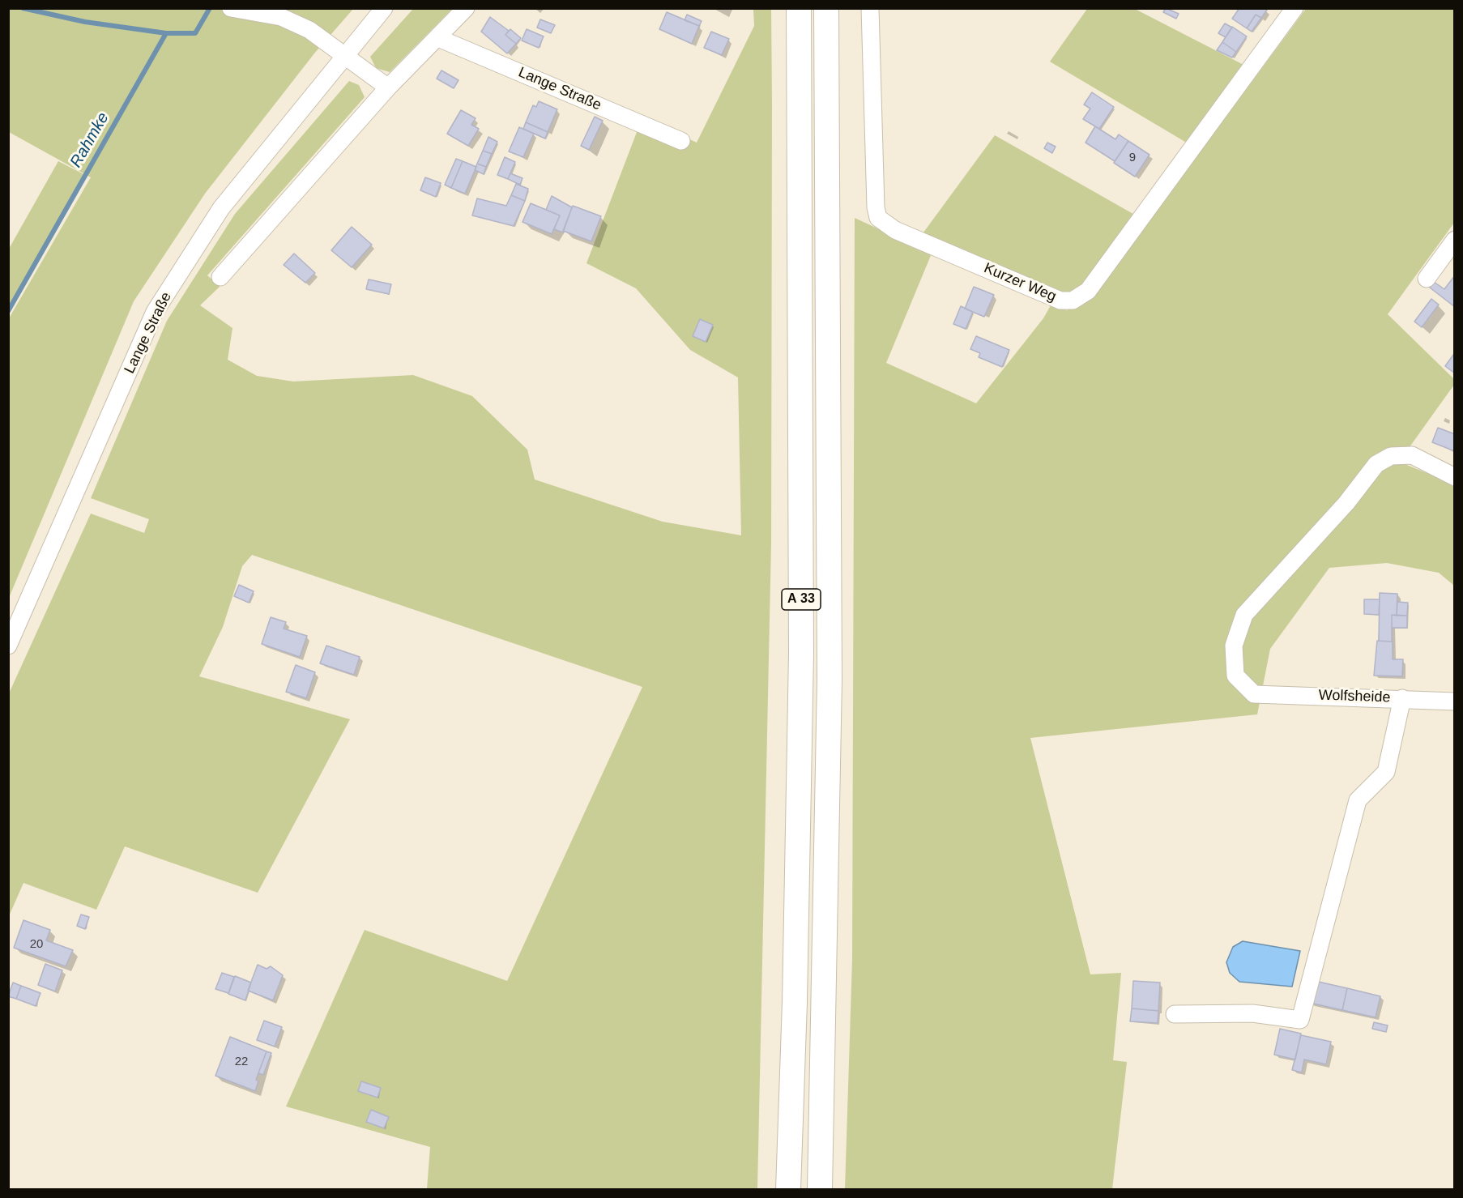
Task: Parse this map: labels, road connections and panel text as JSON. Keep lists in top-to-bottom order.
{
  "streets": {
    "highway": ["A 33"],
    "street": ["Lange Straße", "Kurzer Weg", "Wolfsheide"]
  },
  "water": ["Rahmke"],
  "house_numbers": ["9", "20", "22"]
}
